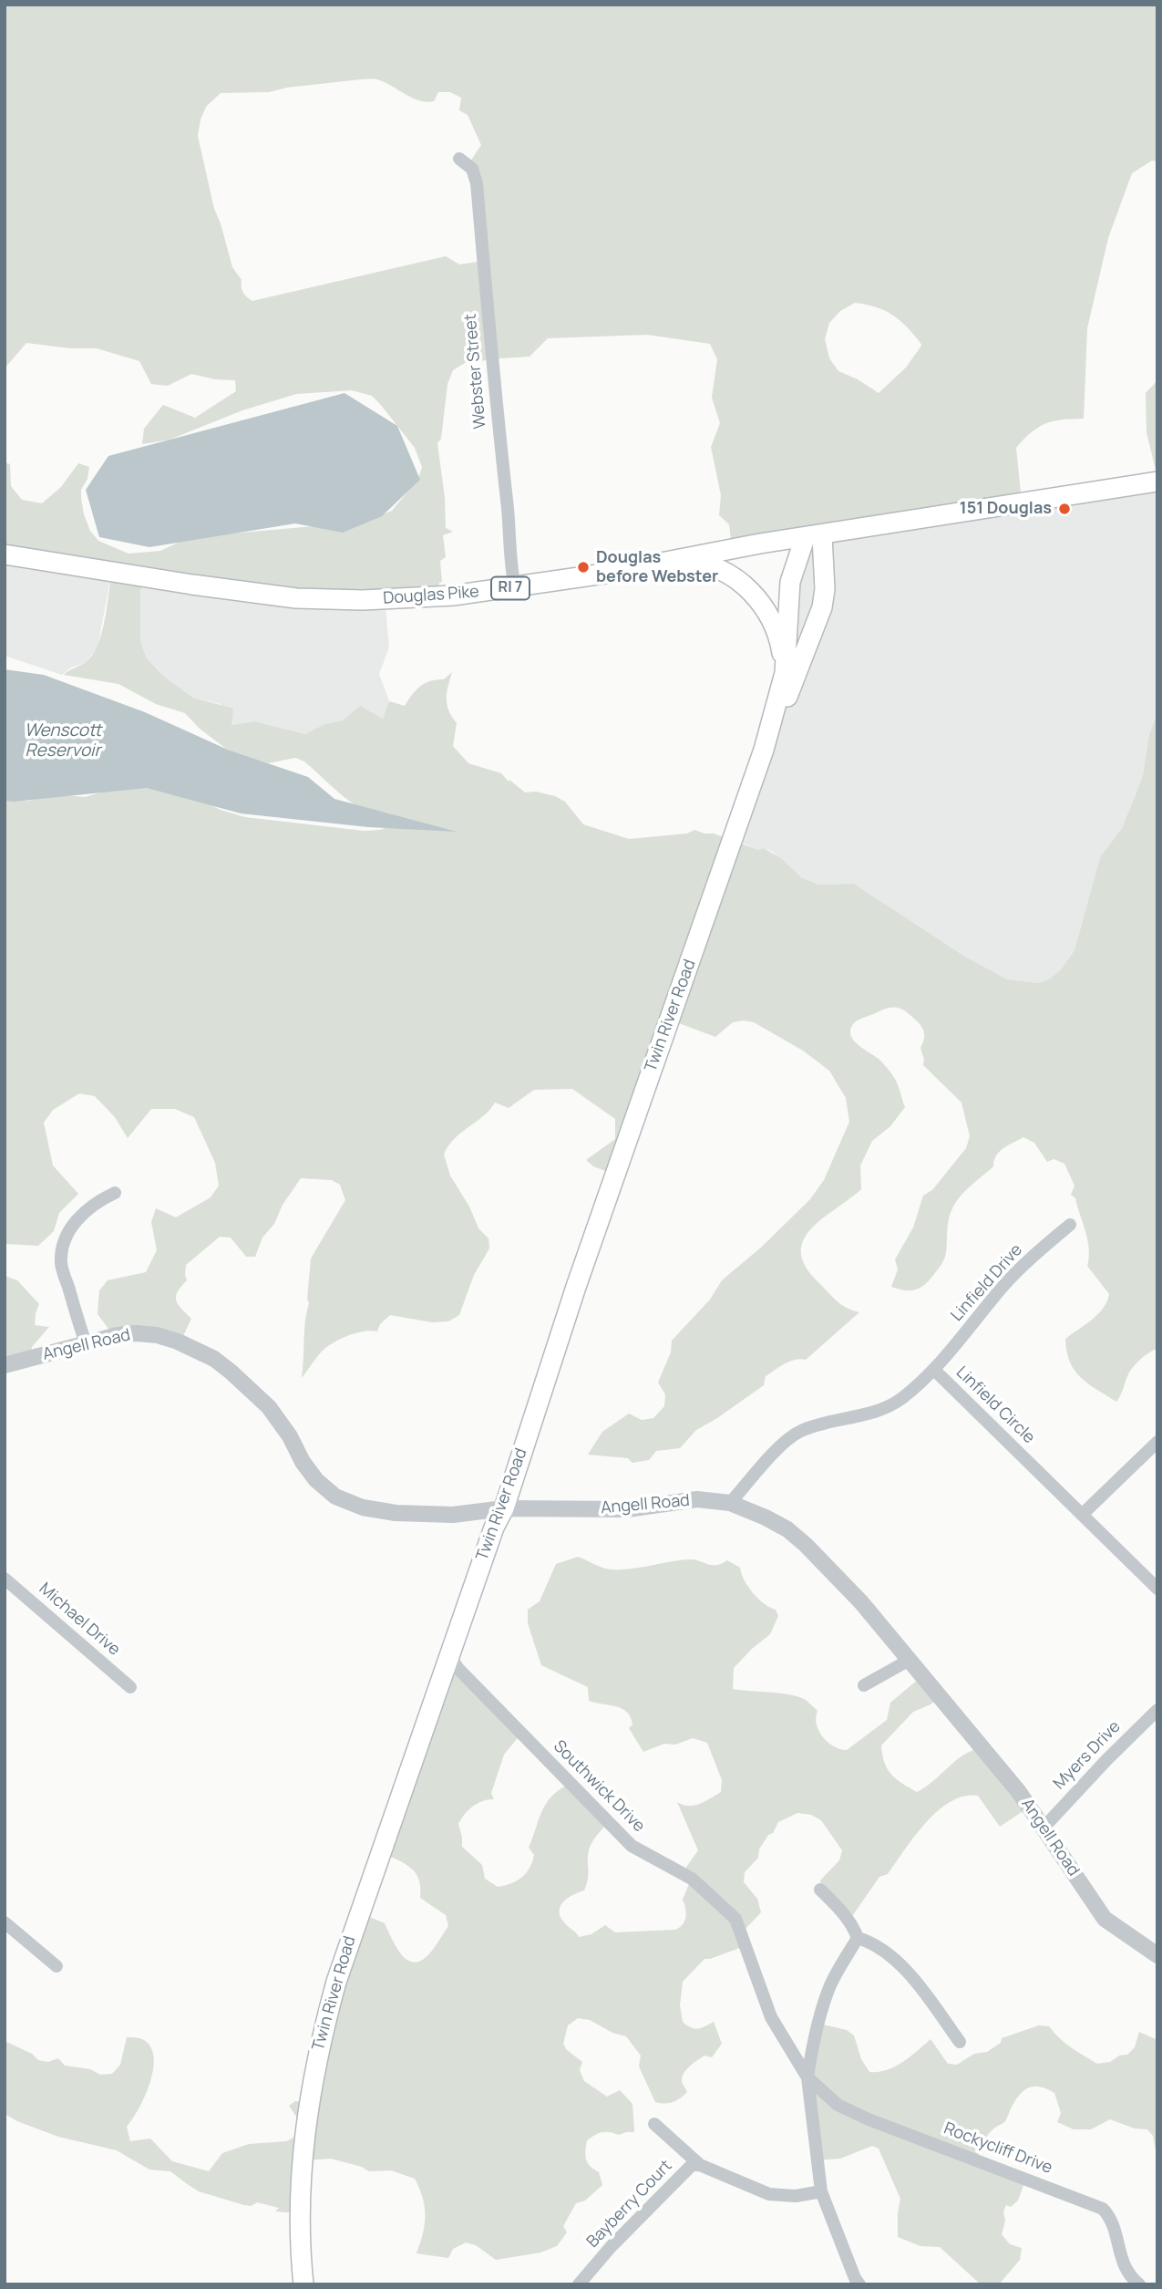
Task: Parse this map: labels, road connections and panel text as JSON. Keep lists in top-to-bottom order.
{
  "streets": {
    "main road": ["RI 7", "Douglas Pike", "Twin River Road"],
    "street": [
      "Webster Street",
      "Linfield Drive",
      "Angell Road",
      "Linfield Circle",
      "Michael Drive",
      "Myers Drive",
      "Southwick Drive",
      "Rockycliff Drive",
      "Bayberry Court"
    ]
  },
  "crossings": [
    ["Webster Street", "Douglas Pike"],
    ["Douglas Pike", "Twin River Road"],
    ["Twin River Road", "Angell Road"],
    ["Twin River Road", "Southwick Drive"],
    ["Linfield Drive", "Linfield Circle"],
    ["Angell Road", "Linfield Circle"],
    ["Angell Road", "Myers Drive"],
    ["Southwick Drive", "Rockycliff Drive"]
  ],
  "water": ["Wenscott Reservoir"],
  "places": ["151 Douglas", "Douglas before Webster"]
}
